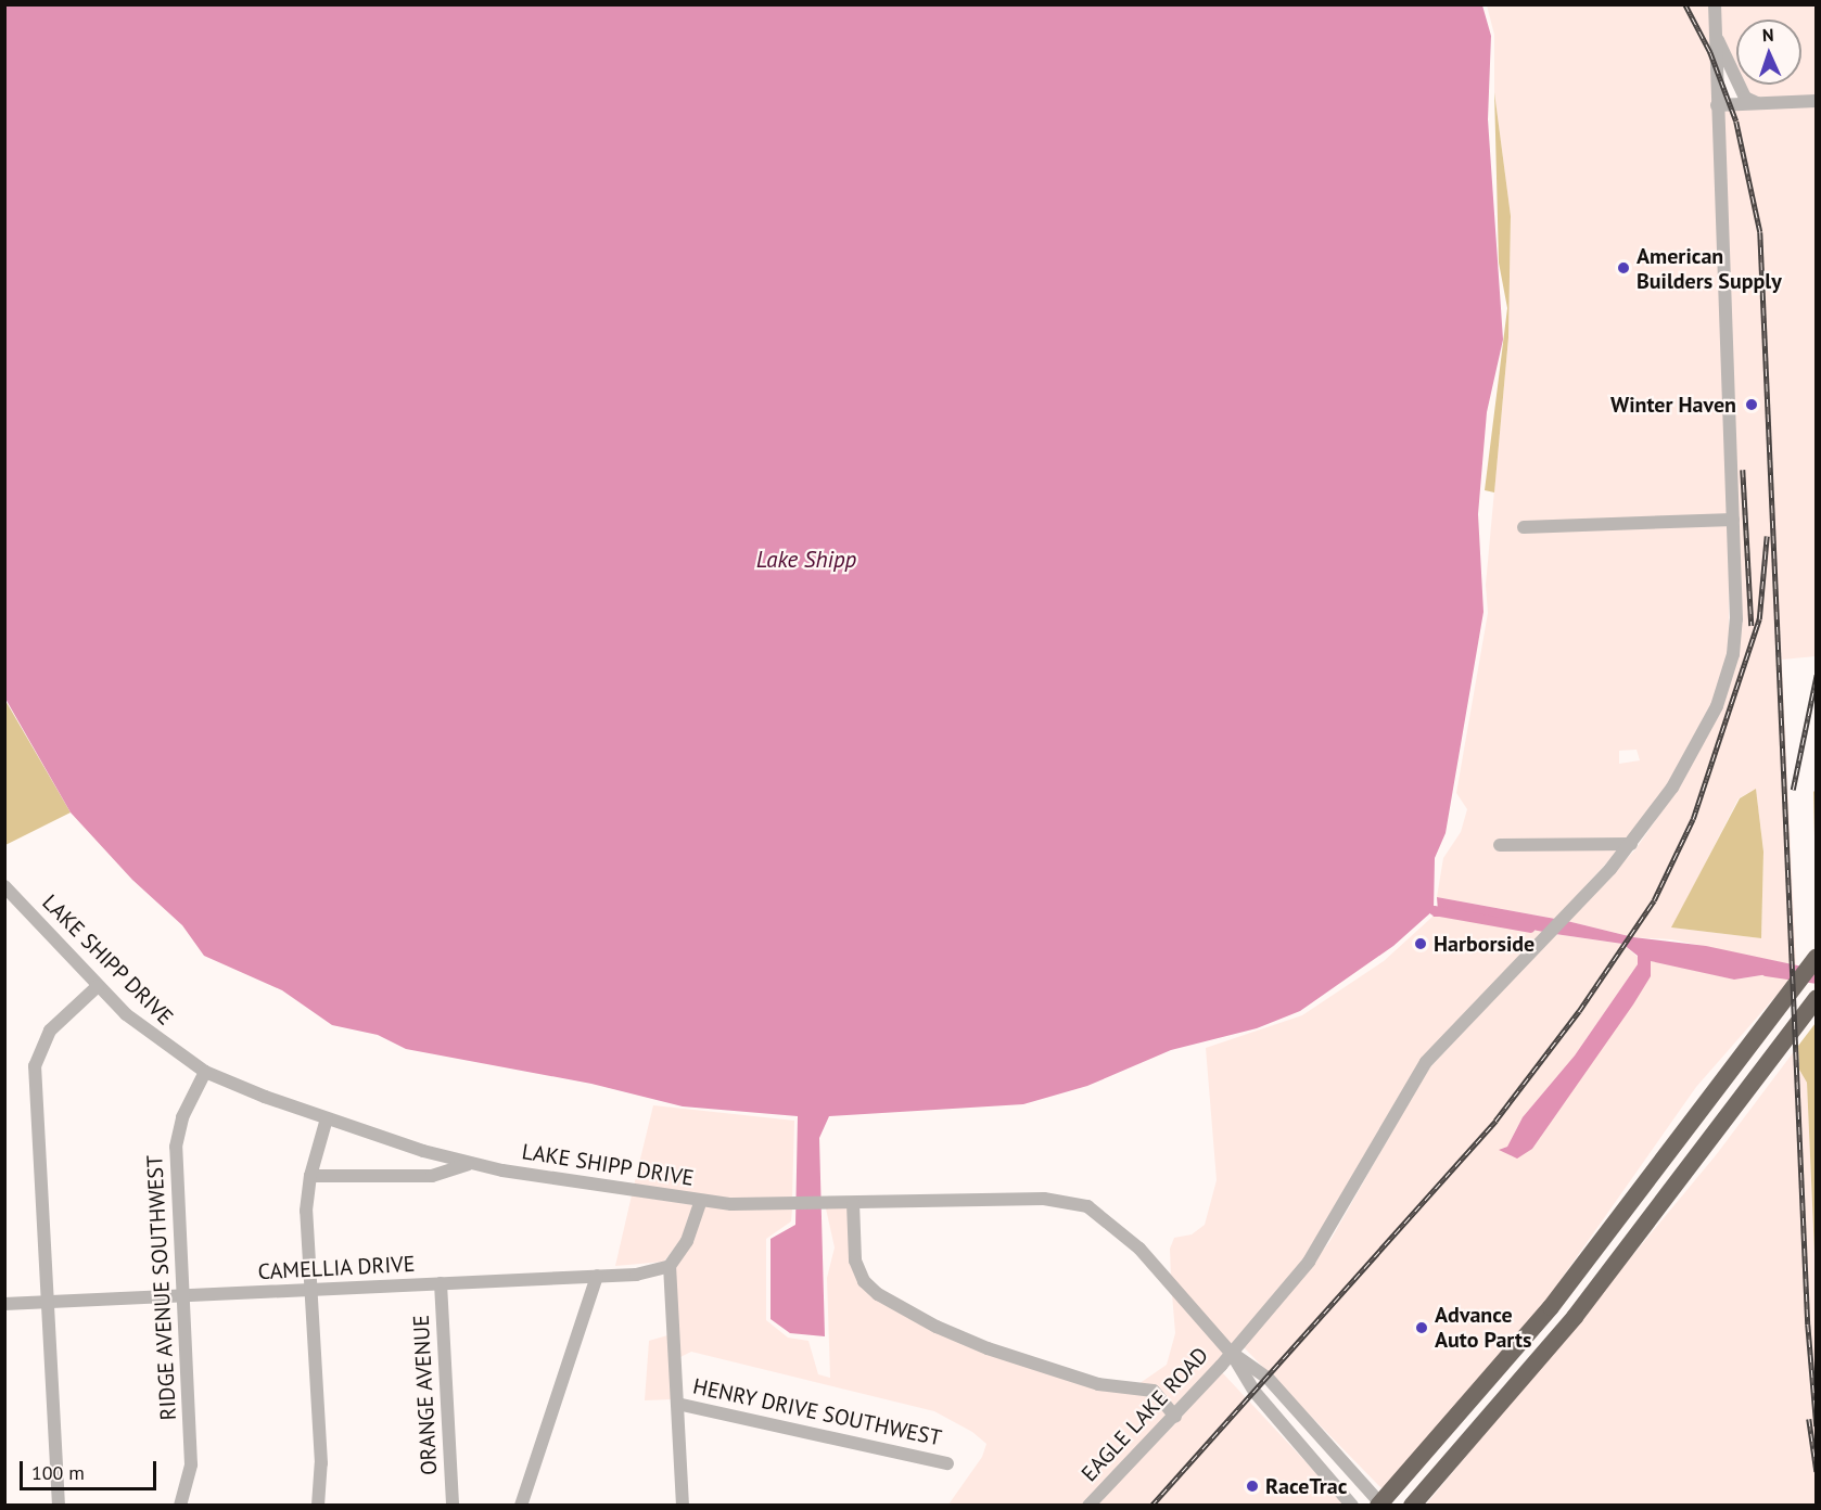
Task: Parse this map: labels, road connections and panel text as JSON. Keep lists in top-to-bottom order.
{
  "streets": {
    "street": [
      "LAKE SHIPP DRIVE",
      "CAMELLIA DRIVE",
      "RIDGE AVENUE SOUTHWEST",
      "ORANGE AVENUE",
      "HENRY DRIVE SOUTHWEST",
      "EAGLE LAKE ROAD"
    ]
  },
  "crossings": [
    ["LAKE SHIPP DRIVE", "RIDGE AVENUE SOUTHWEST"],
    ["LAKE SHIPP DRIVE", "EAGLE LAKE ROAD"],
    ["CAMELLIA DRIVE", "RIDGE AVENUE SOUTHWEST"],
    ["CAMELLIA DRIVE", "ORANGE AVENUE"]
  ],
  "water": ["Lake Shipp"],
  "places": [
    "American Builders Supply",
    "Winter Haven",
    "Harborside",
    "Advance Auto Parts",
    "RaceTrac"
  ],
  "scale_bar": "100 m",
  "north": "top"
}
